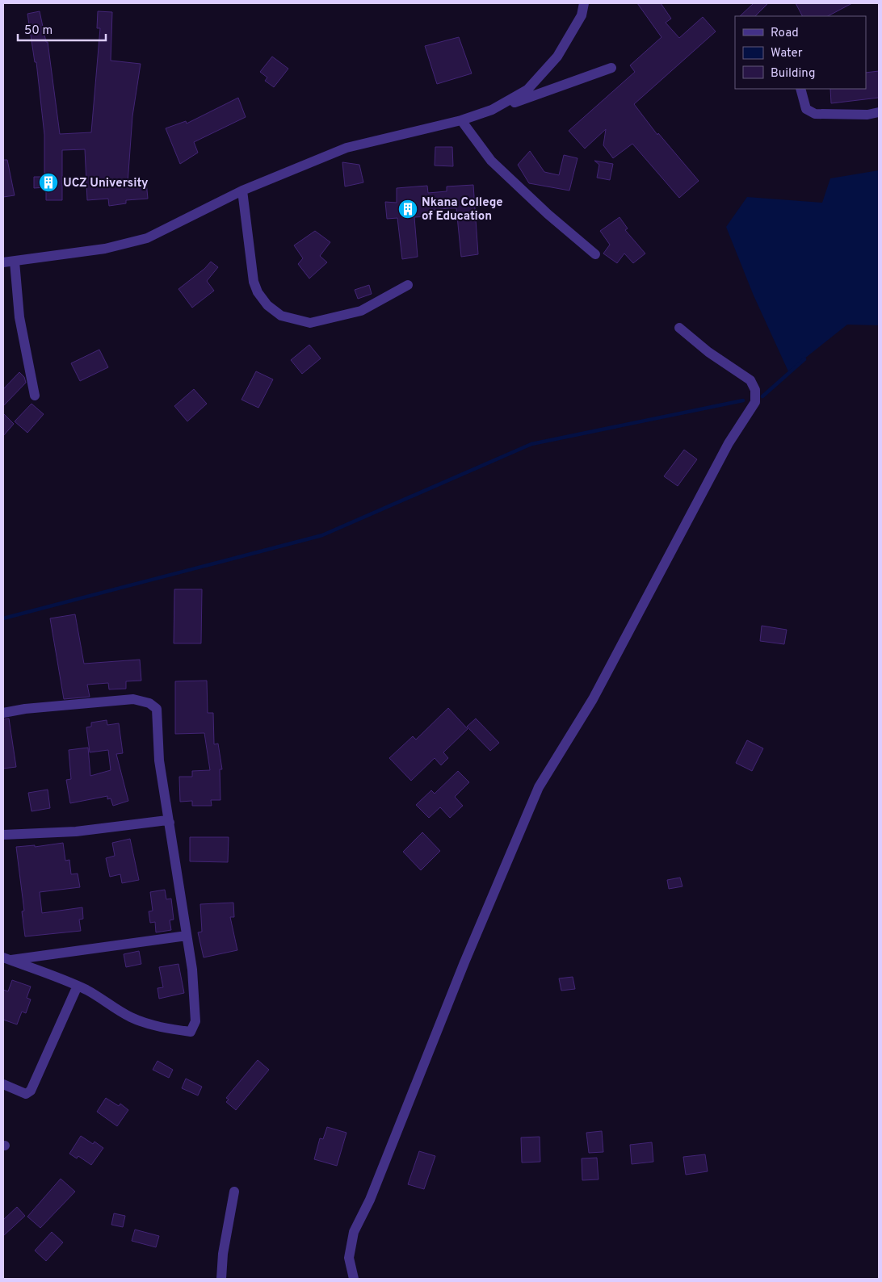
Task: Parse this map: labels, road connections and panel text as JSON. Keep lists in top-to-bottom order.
{
  "places": {
    "building": ["UCZ University", "Nkana College of Education"]
  },
  "legend": ["Road", "Water", "Building"],
  "scale_bar": "50 m"
}
